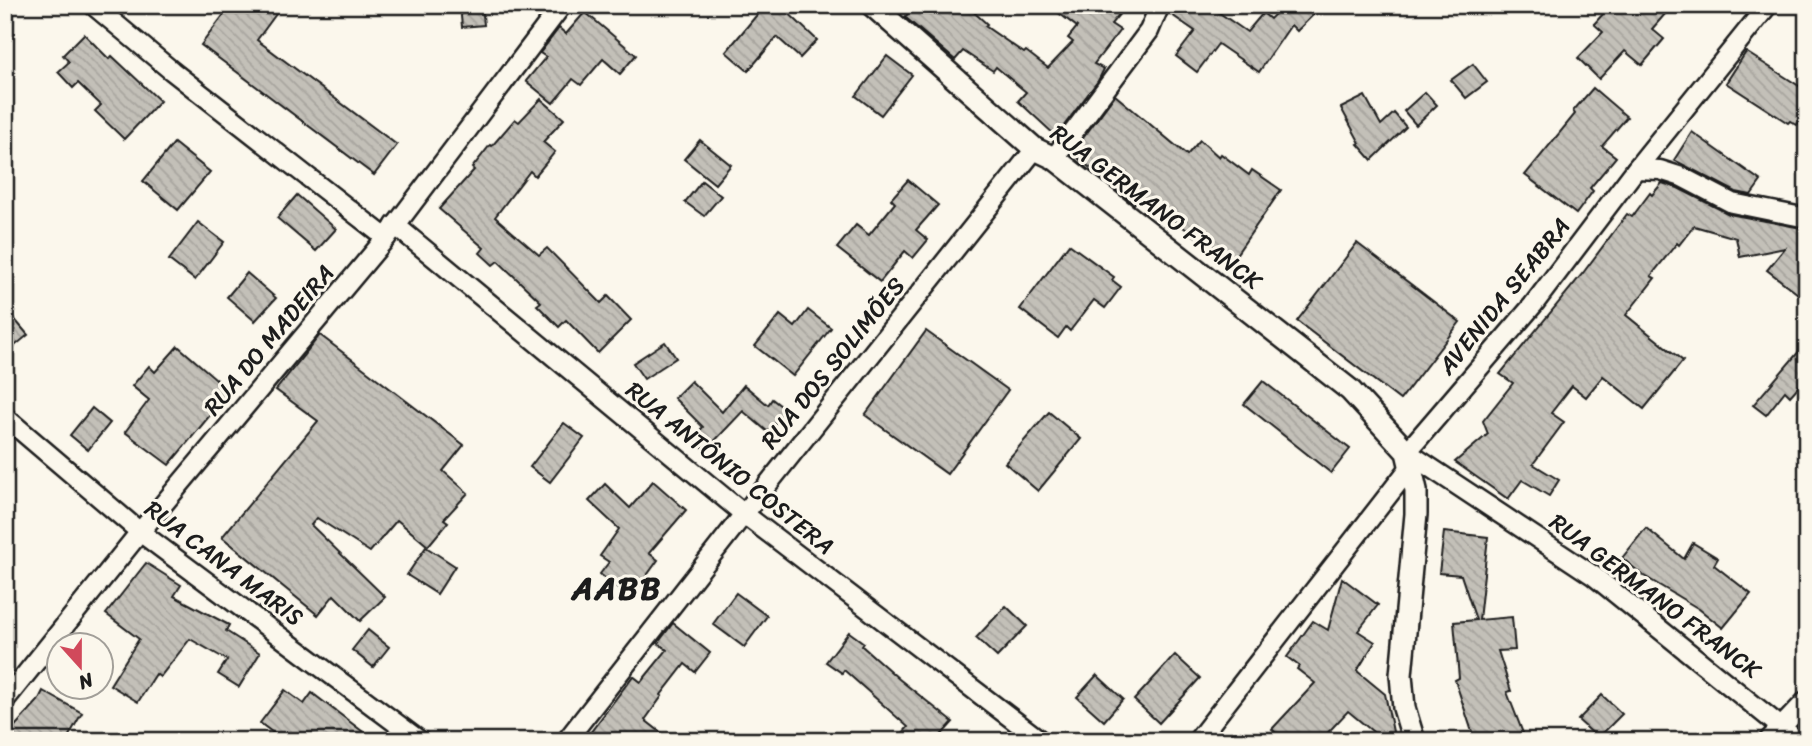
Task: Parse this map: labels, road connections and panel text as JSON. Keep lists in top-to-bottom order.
{
  "streets": {
    "street": [
      "RUA GERMANO FRANCK",
      "AVENIDA SEABRA",
      "RUA DO MADEIRA",
      "RUA DOS SOLIMÕES",
      "RUA ANTÔNIO COSTERA",
      "RUA CANA MARIS"
    ]
  },
  "crossings": [
    ["RUA GERMANO FRANCK", "AVENIDA SEABRA"],
    ["RUA GERMANO FRANCK", "RUA DOS SOLIMÕES"],
    ["RUA DO MADEIRA", "RUA ANTÔNIO COSTERA"],
    ["RUA DO MADEIRA", "RUA CANA MARIS"],
    ["RUA DOS SOLIMÕES", "RUA ANTÔNIO COSTERA"]
  ],
  "districts": ["AABB"],
  "north": "bottom"
}
